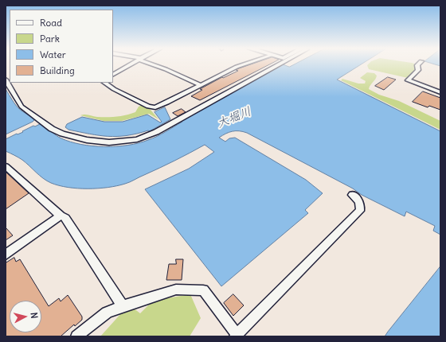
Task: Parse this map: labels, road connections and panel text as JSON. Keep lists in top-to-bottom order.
{
  "water": ["大堀川"],
  "legend": [
    "Road",
    "Park",
    "Water",
    "Building"
  ],
  "north": "right"
}
